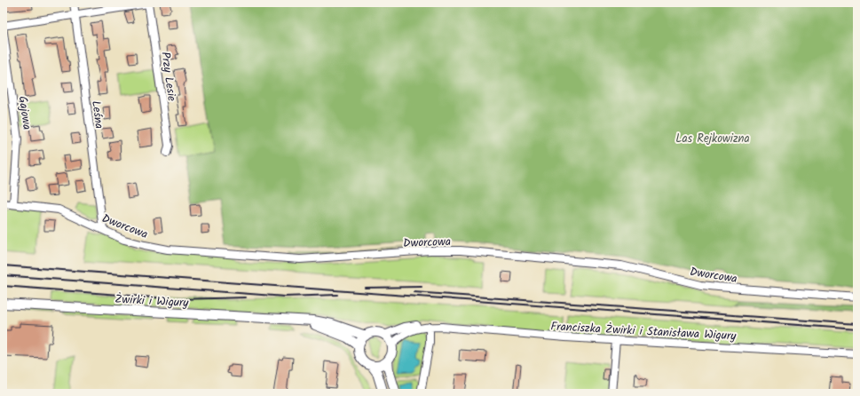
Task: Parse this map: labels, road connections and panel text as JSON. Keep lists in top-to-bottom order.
{
  "streets": {
    "main road": ["Żwirki i Wigury"],
    "street": [
      "Przy Lesie",
      "Gajowa",
      "Leśna",
      "Dworcowa",
      "Franciszka Żwirki i Stanisława Wigury"
    ]
  },
  "crossings": [
    ["Gajowa", "Dworcowa"],
    ["Leśna", "Dworcowa"],
    ["Żwirki i Wigury", "Franciszka Żwirki i Stanisława Wigury"]
  ],
  "parks": ["Las Rejkowizna"]
}
